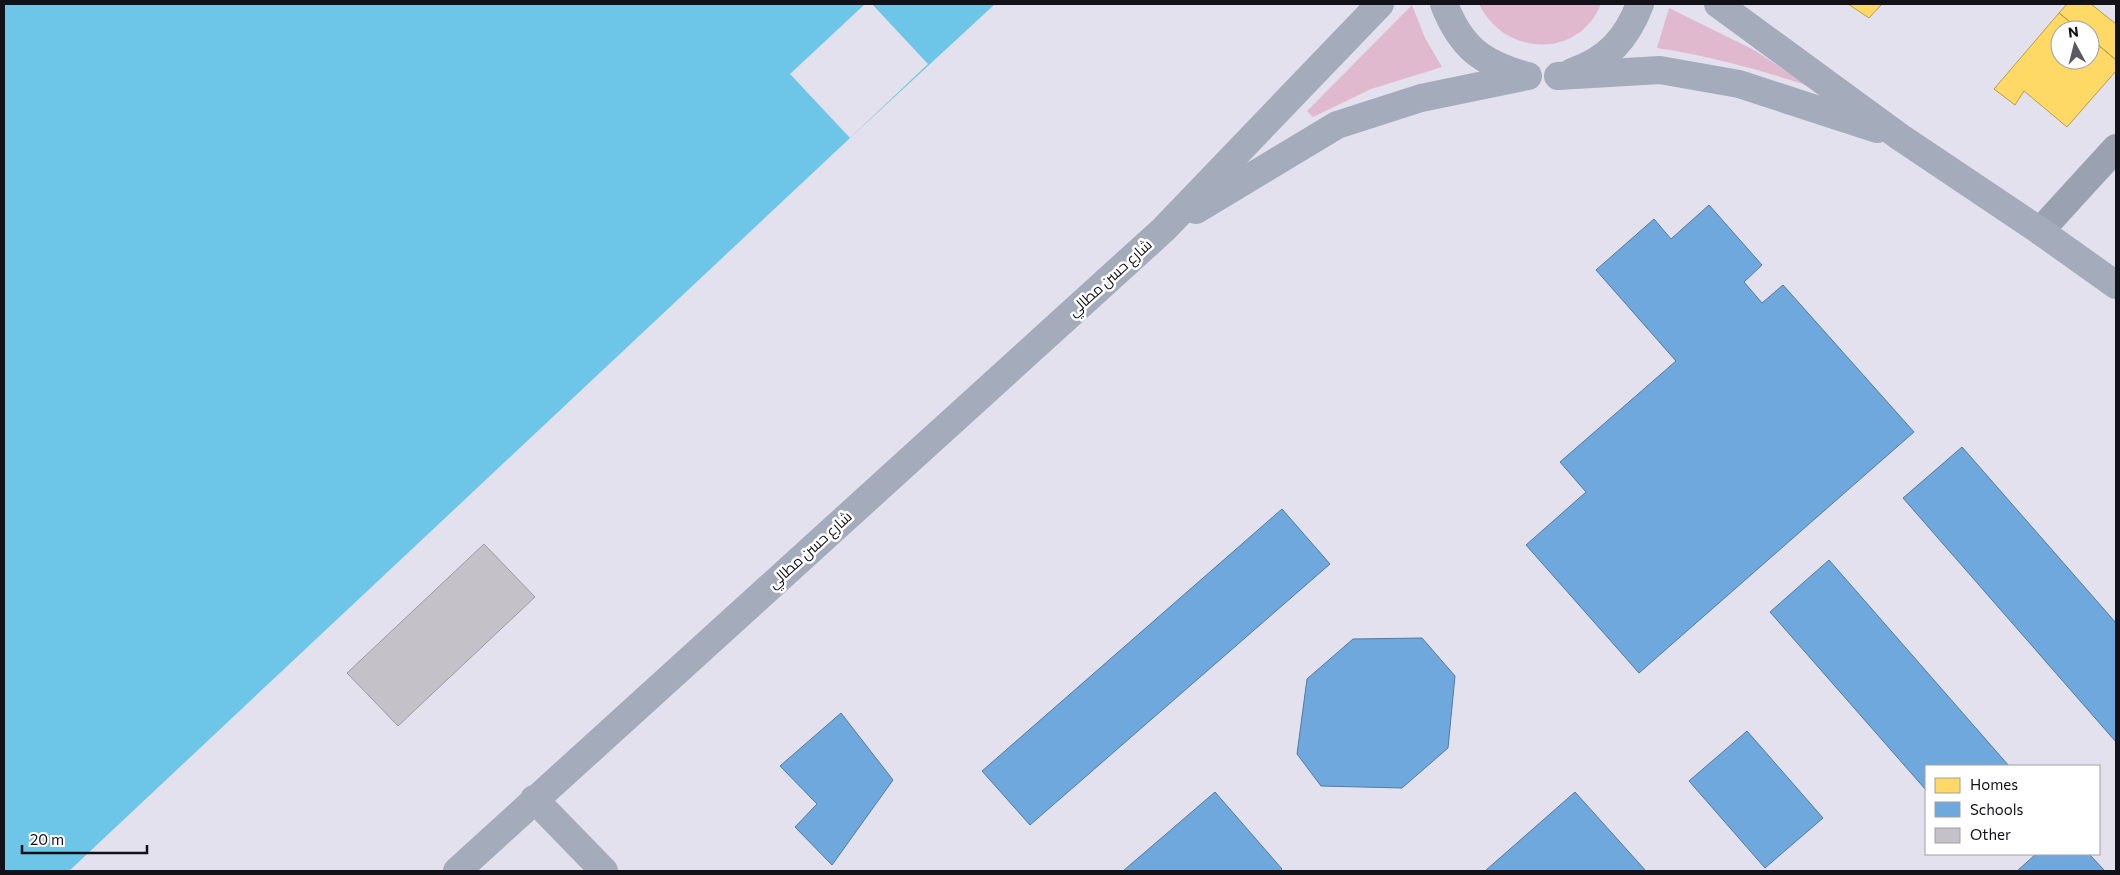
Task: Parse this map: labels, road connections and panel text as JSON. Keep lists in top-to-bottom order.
{
  "streets": {
    "street": ["شارع حسن مطالي"]
  },
  "legend": ["Homes", "Schools", "Other"],
  "scale_bar": "20 m",
  "north": "top"
}
